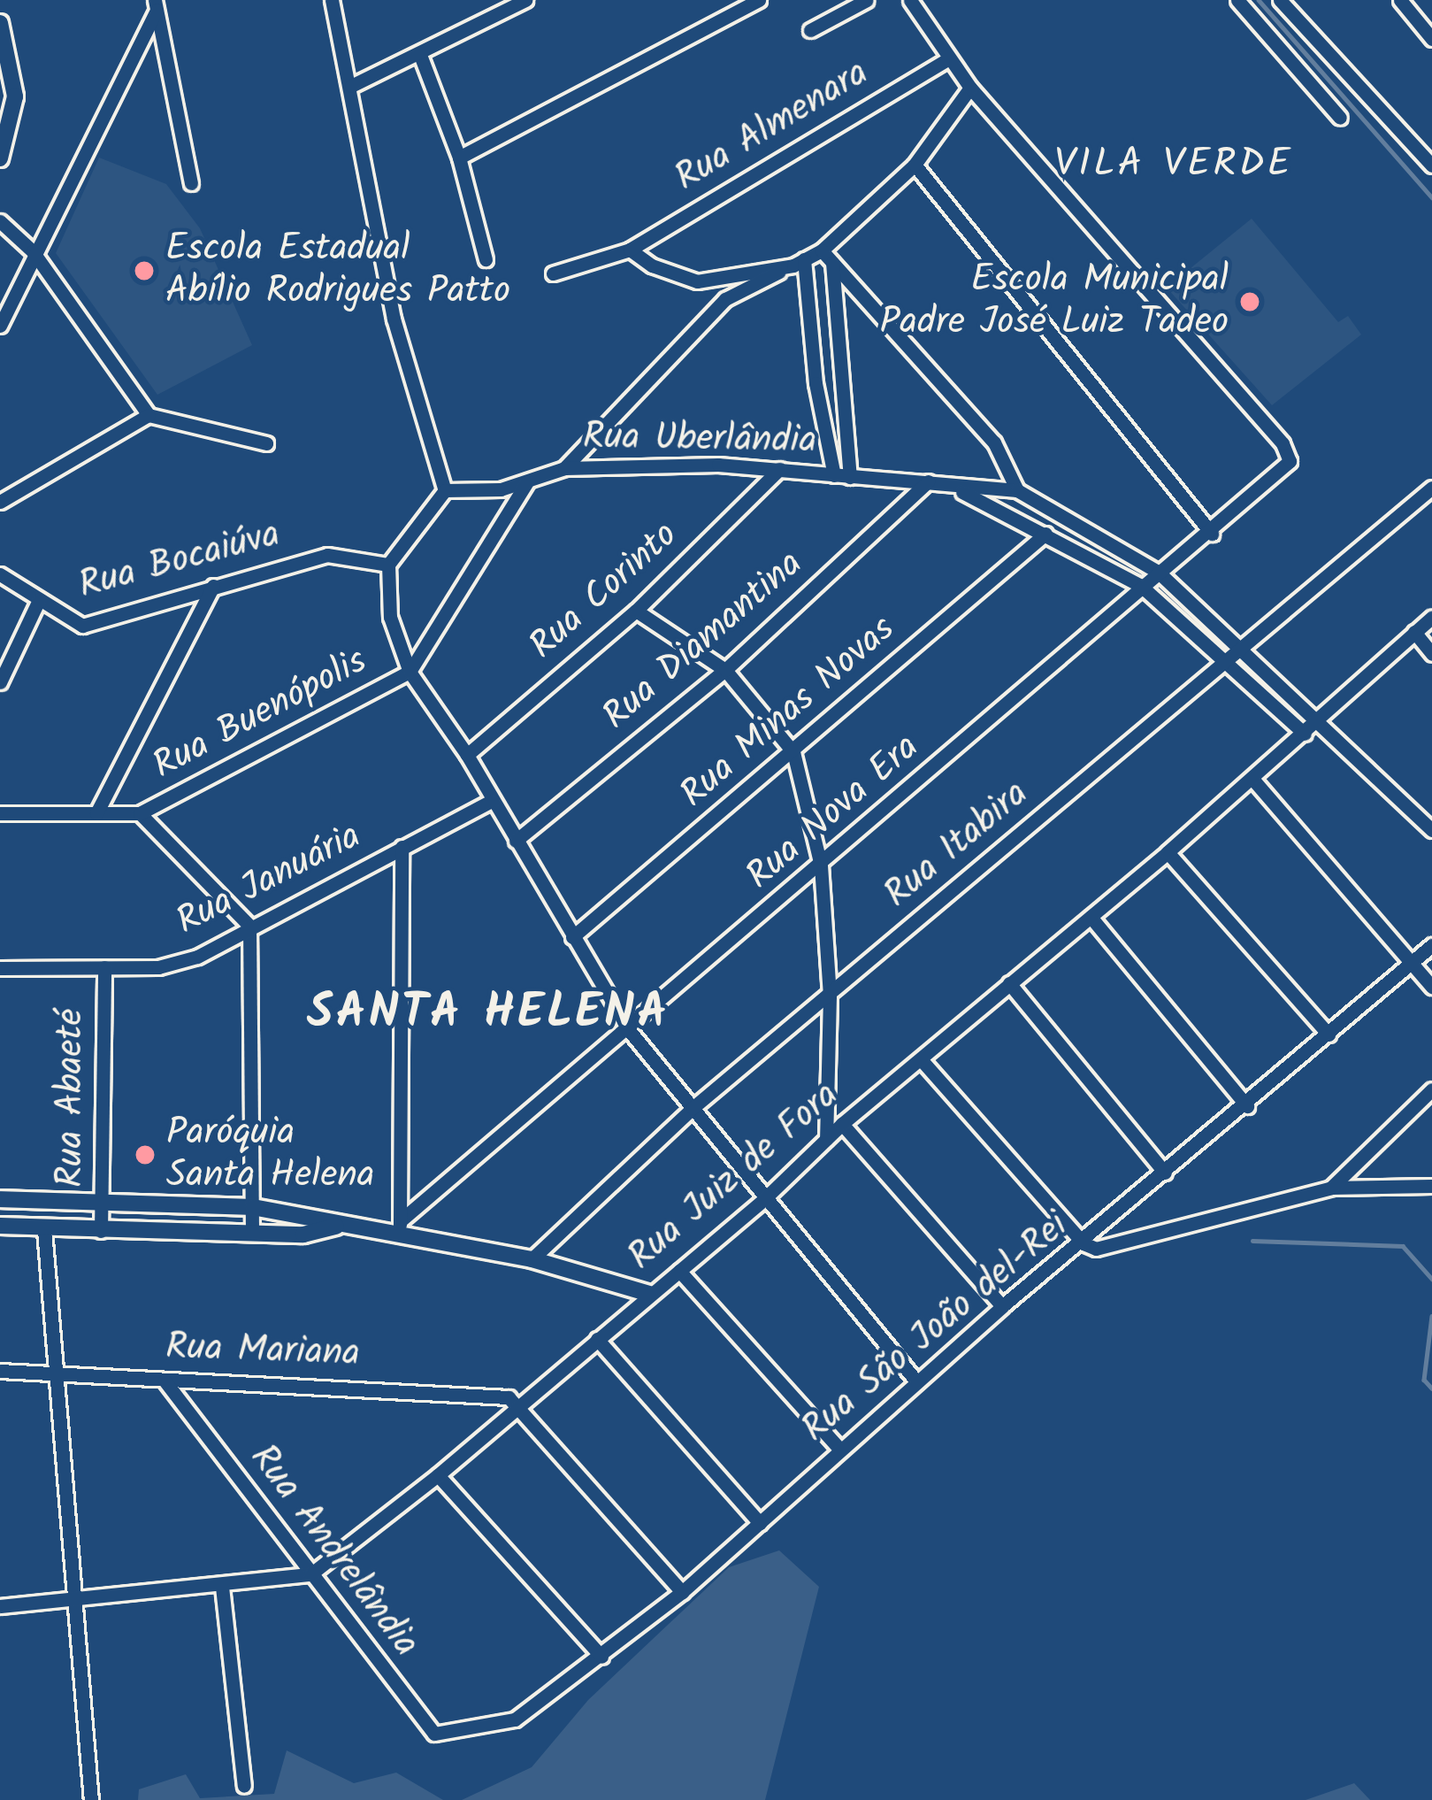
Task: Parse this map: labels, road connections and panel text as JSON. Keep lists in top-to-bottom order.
{
  "streets": {
    "street": [
      "Rua Almenara",
      "Rua Uberlândia",
      "Rua Bocaiúva",
      "Rua Corinto",
      "Rua Diamantina",
      "Rua Minas Novas",
      "Rua Buenópolis",
      "Rua Nova Era",
      "Rua Itabira",
      "Rua Januária",
      "Rua Abaeté",
      "Rua Juiz de Fora",
      "Rua São João del-Rei",
      "Rua Mariana",
      "Rua Andrelândia"
    ]
  },
  "crossings": [
    ["Rua Uberlândia", "Rua Corinto"],
    ["Rua Uberlândia", "Rua Diamantina"],
    ["Rua Uberlândia", "Rua Minas Novas"],
    ["Rua Uberlândia", "Rua Nova Era"],
    ["Rua Uberlândia", "Rua Itabira"],
    ["Rua Uberlândia", "Rua Juiz de Fora"],
    ["Rua Januária", "Rua Abaeté"],
    ["Rua Juiz de Fora", "Rua Mariana"],
    ["Rua Juiz de Fora", "Rua Andrelândia"],
    ["Rua São João del-Rei", "Rua Andrelândia"],
    ["Rua Mariana", "Rua Andrelândia"]
  ],
  "districts": ["VILA VERDE", "SANTA HELENA"],
  "places": ["Escola Estadual Abílio Rodrigues Patto", "Escola Municipal Padre José Luiz Tadeo", "Paróquia Santa Helena"]
}
